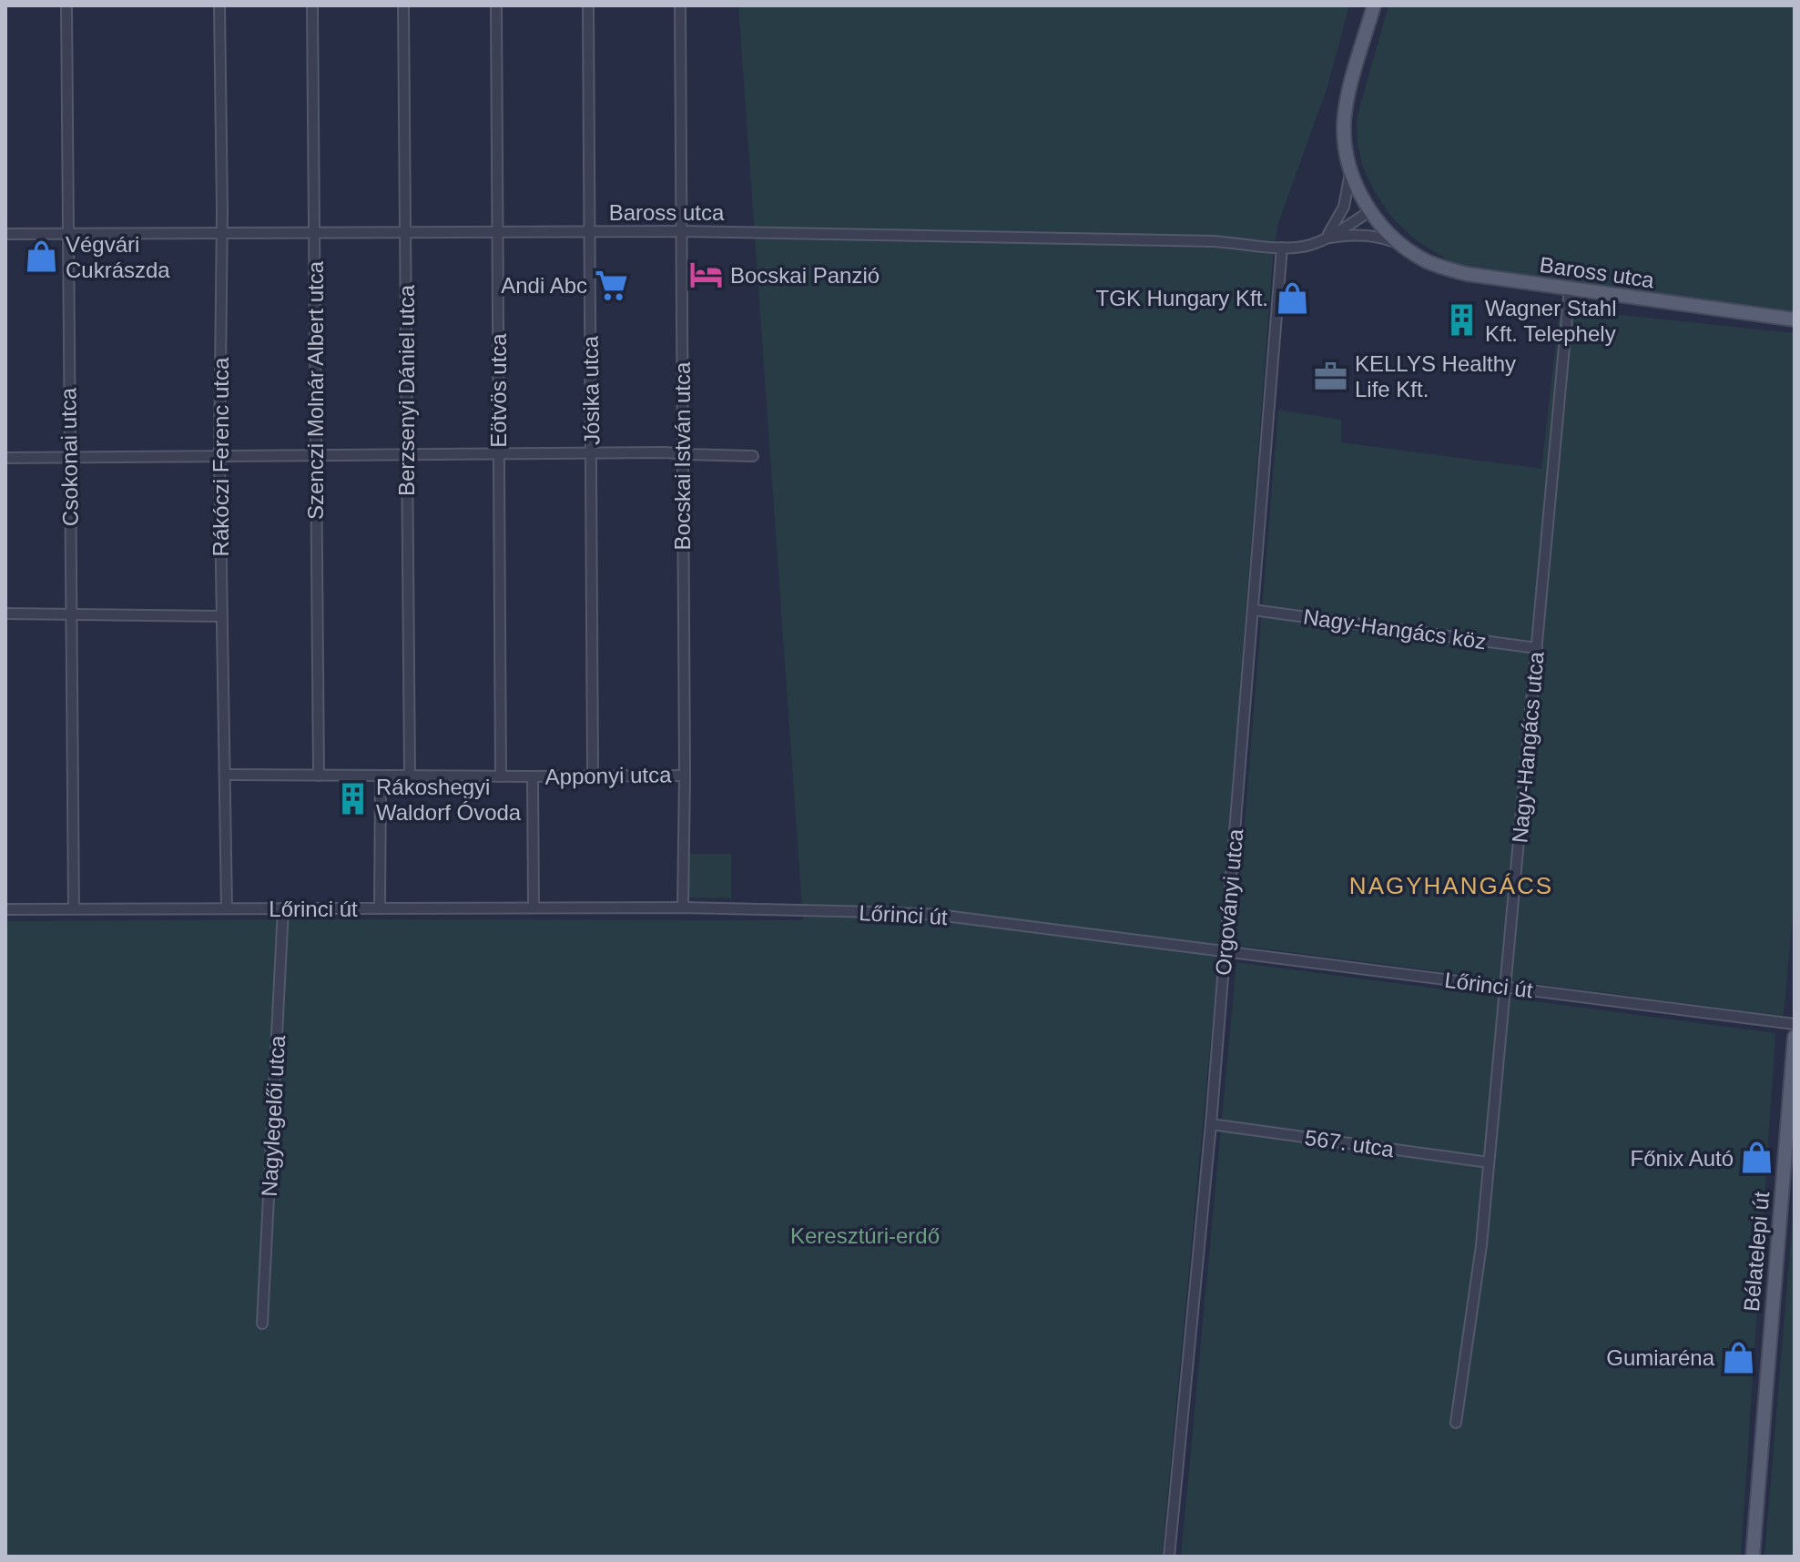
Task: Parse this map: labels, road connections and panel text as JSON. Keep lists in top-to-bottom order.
{
  "streets": {
    "main road": ["Baross utca", "Bélatelepi út"],
    "street": [
      "Szenczi Molnár Albert utca",
      "Berzsenyi Dániel utca",
      "Eötvös utca",
      "Jósika utca",
      "Bocskai István utca",
      "Csokonai utca",
      "Rákóczi Ferenc utca",
      "Nagy-Hangács köz",
      "Nagy-Hangács utca",
      "Apponyi utca",
      "Orgoványi utca",
      "Lőrinci út",
      "Nagylegelői utca",
      "567. utca"
    ]
  },
  "crossings": [
    ["Baross utca", "Szenczi Molnár Albert utca"],
    ["Baross utca", "Berzsenyi Dániel utca"],
    ["Baross utca", "Eötvös utca"],
    ["Baross utca", "Jósika utca"],
    ["Baross utca", "Bocskai István utca"],
    ["Baross utca", "Csokonai utca"],
    ["Baross utca", "Rákóczi Ferenc utca"],
    ["Baross utca", "Nagy-Hangács utca"],
    ["Baross utca", "Orgoványi utca"],
    ["Szenczi Molnár Albert utca", "Apponyi utca"],
    ["Berzsenyi Dániel utca", "Apponyi utca"],
    ["Eötvös utca", "Apponyi utca"],
    ["Jósika utca", "Apponyi utca"],
    ["Bocskai István utca", "Apponyi utca"],
    ["Bocskai István utca", "Lőrinci út"],
    ["Csokonai utca", "Lőrinci út"],
    ["Rákóczi Ferenc utca", "Apponyi utca"],
    ["Rákóczi Ferenc utca", "Lőrinci út"],
    ["Nagy-Hangács köz", "Nagy-Hangács utca"],
    ["Nagy-Hangács köz", "Orgoványi utca"],
    ["Nagy-Hangács utca", "Lőrinci út"],
    ["Nagy-Hangács utca", "567. utca"],
    ["Orgoványi utca", "Lőrinci út"],
    ["Orgoványi utca", "567. utca"],
    ["Lőrinci út", "Nagylegelői utca"]
  ],
  "districts": ["NAGYHANGÁCS"],
  "parks": ["Keresztúri-erdő"],
  "places": {
    "shop": [
      "Végvári Cukrászda",
      "TGK Hungary Kft.",
      "Főnix Autó",
      "Gumiaréna"
    ],
    "hotel": ["Bocskai Panzió"],
    "supermarket": ["Andi Abc"],
    "building": ["Wagner Stahl Kft. Telephely", "Rákoshegyi Waldorf Óvoda"],
    "office": ["KELLYS Healthy Life Kft."]
  }
}
